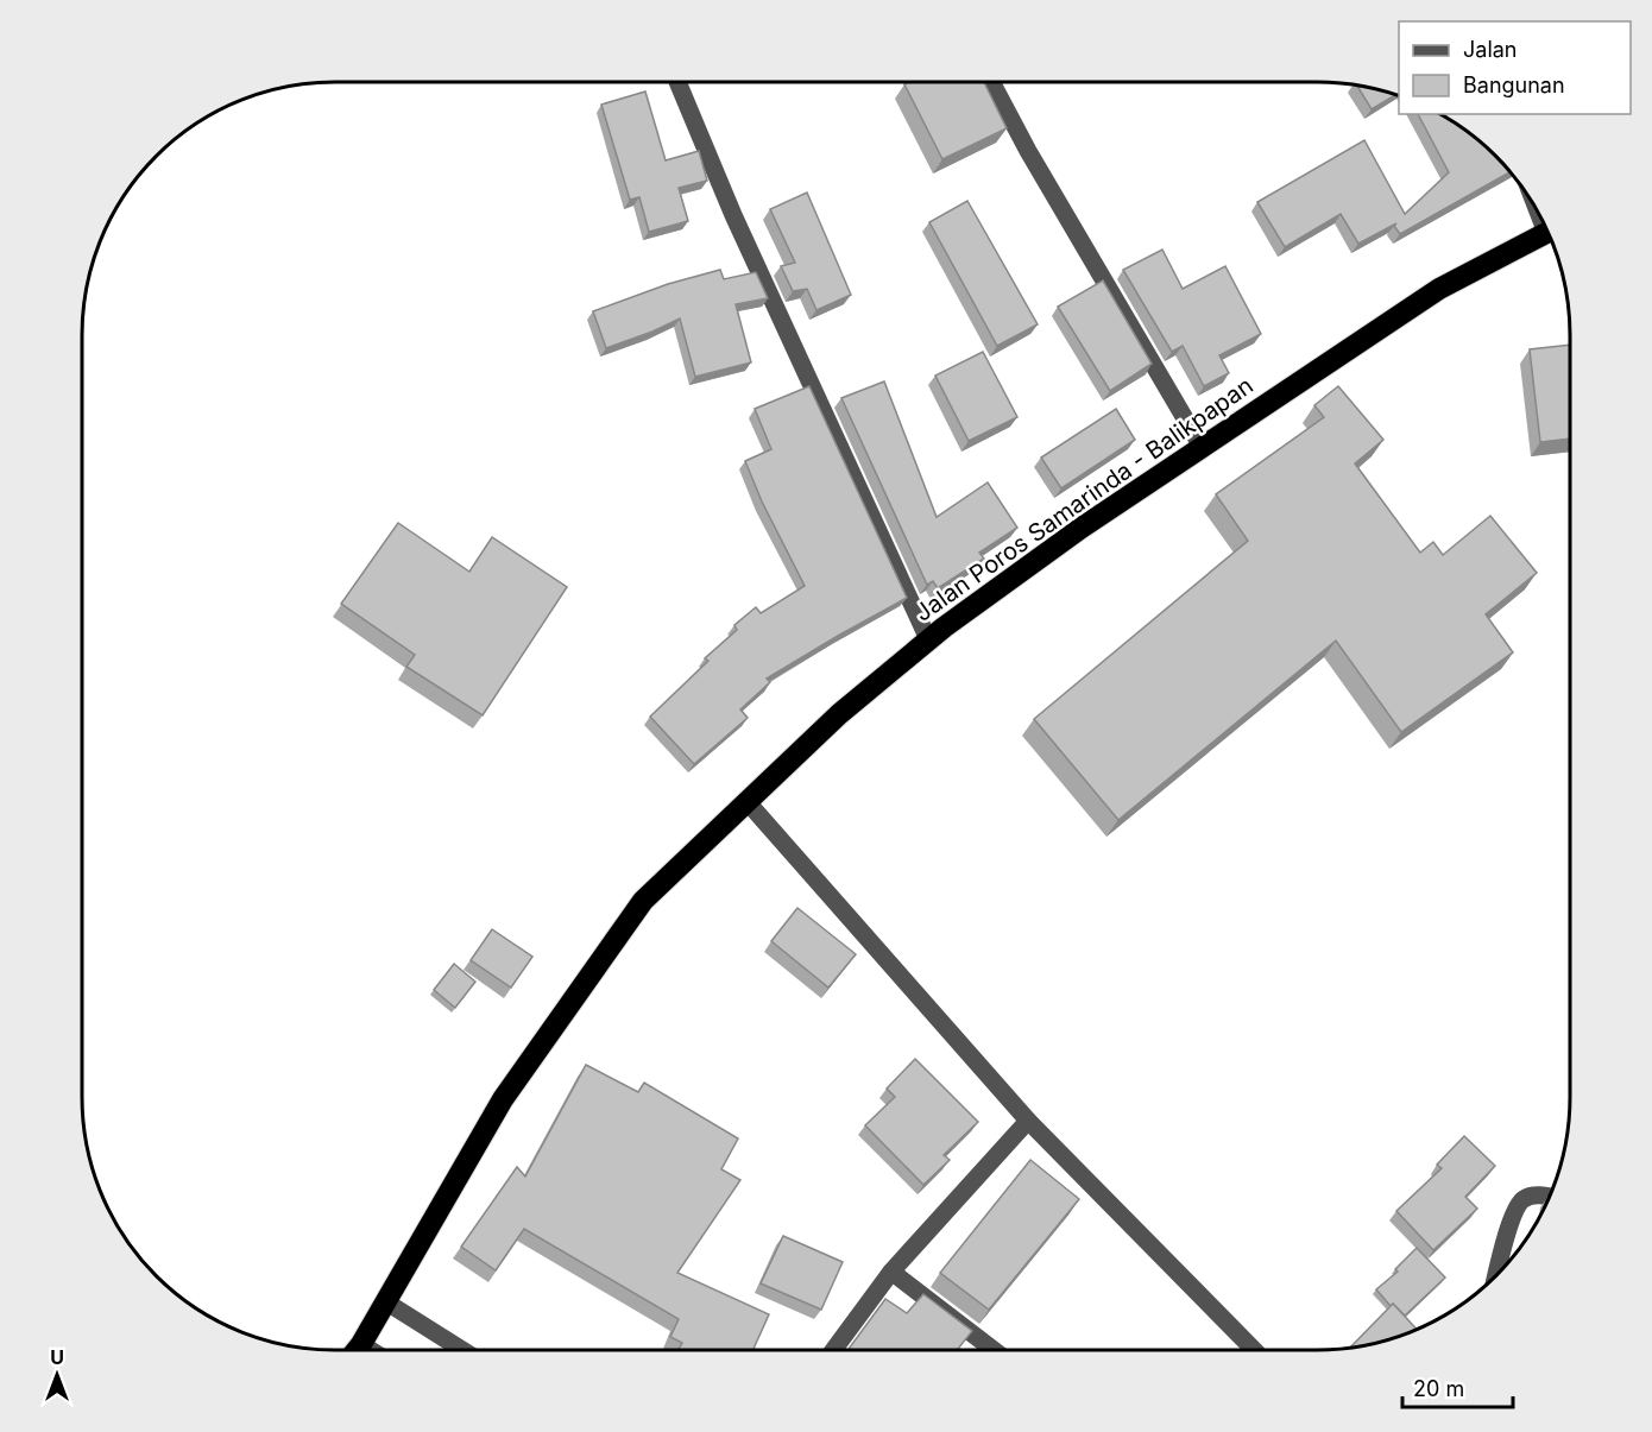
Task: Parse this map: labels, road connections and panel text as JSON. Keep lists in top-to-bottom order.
{
  "streets": {
    "highway": ["Jalan Poros Samarinda - Balikpapan"]
  },
  "legend": ["Jalan", "Bangunan"],
  "scale_bar": "20 m",
  "north": "top"
}
